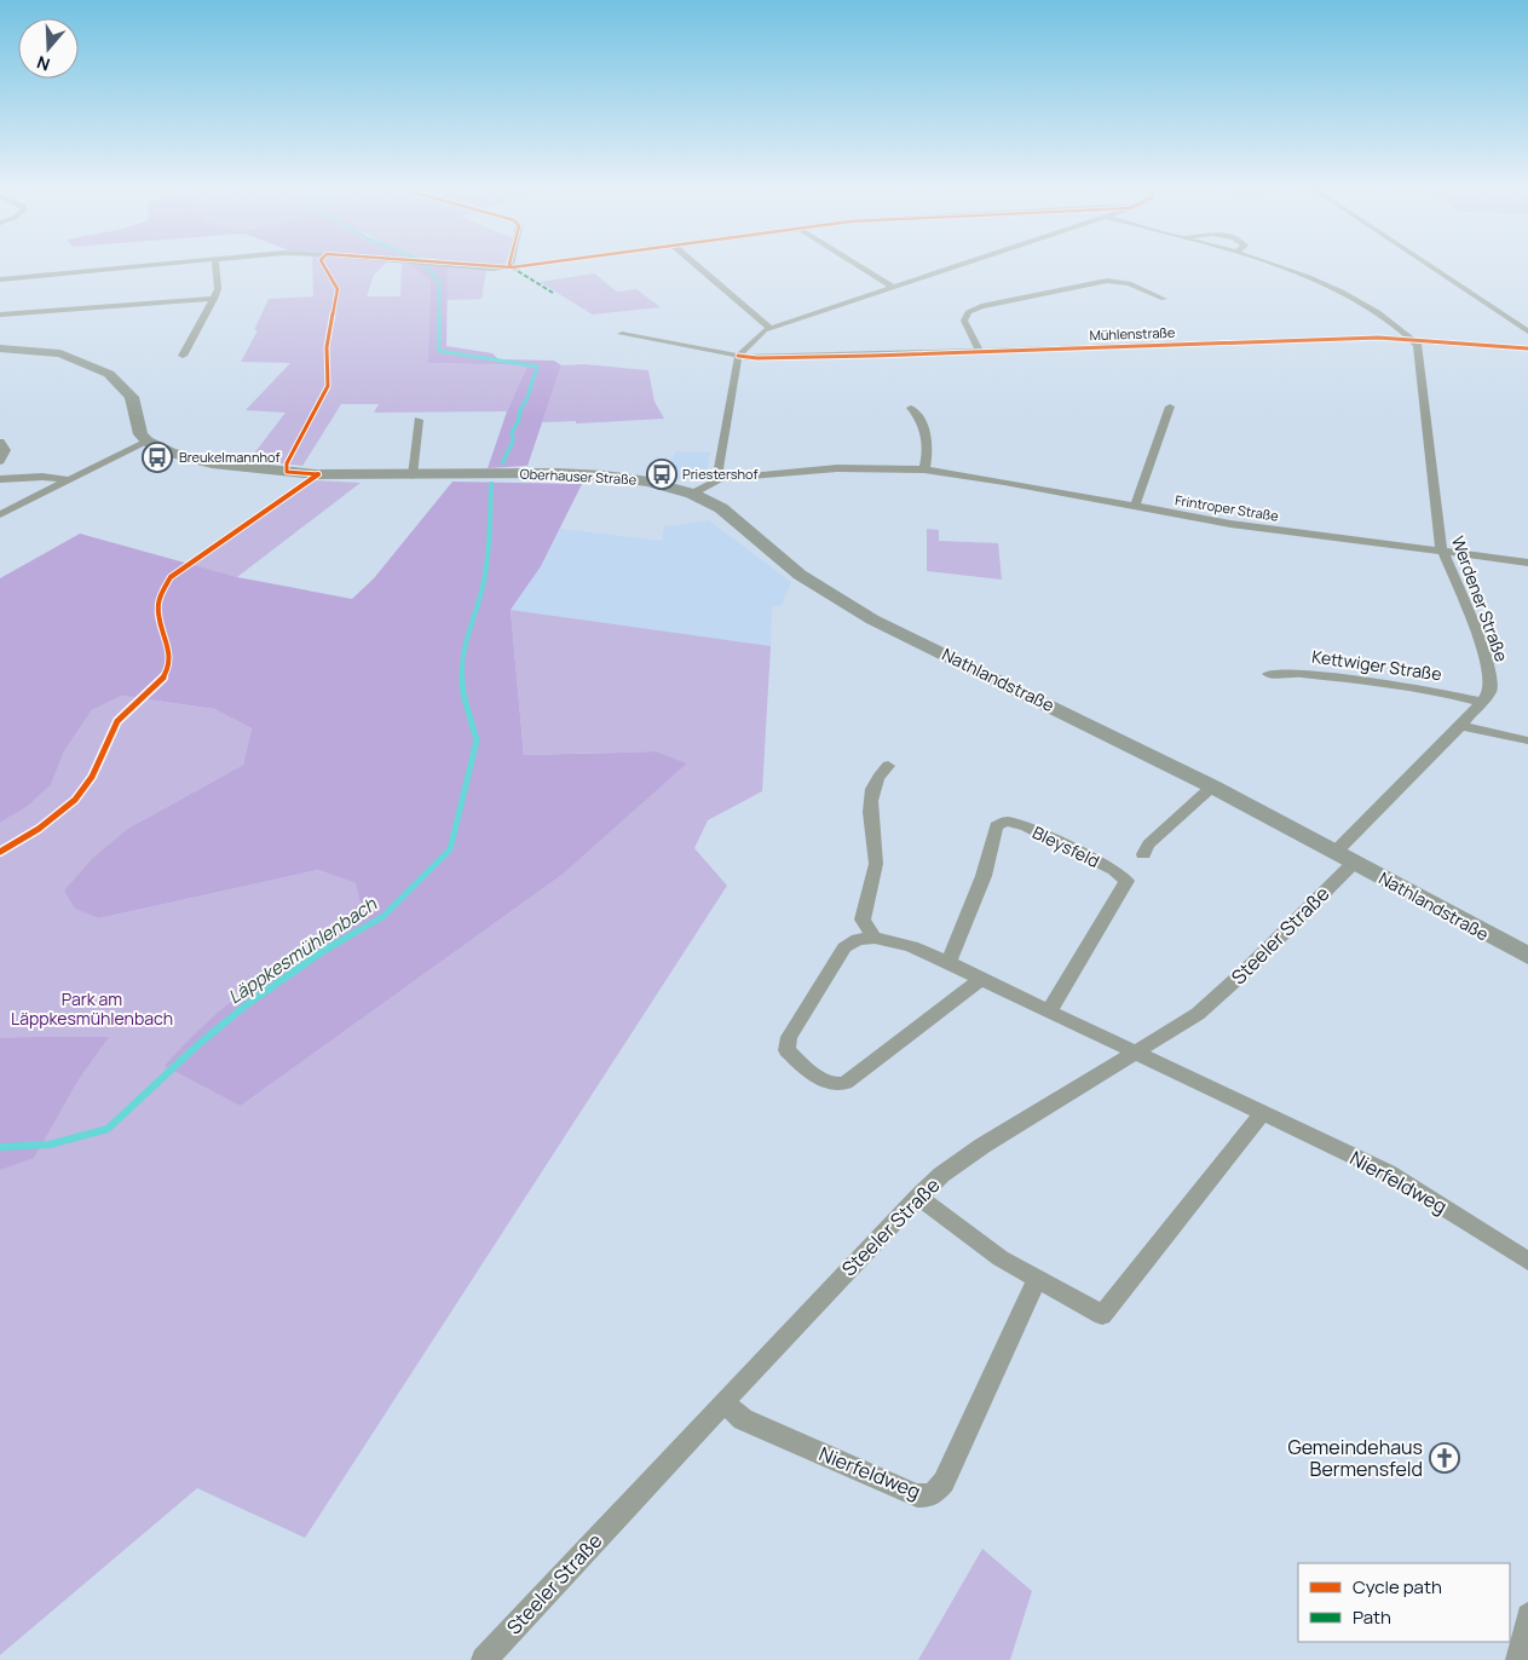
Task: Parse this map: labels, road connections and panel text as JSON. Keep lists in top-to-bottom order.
{
  "streets": {
    "street": [
      "Mühlenstraße",
      "Oberhauser Straße",
      "Frintroper Straße",
      "Werdener Straße",
      "Kettwiger Straße",
      "Nathlandstraße",
      "Bleysfeld",
      "Steeler Straße",
      "Nierfeldweg"
    ]
  },
  "crossings": [
    ["Mühlenstraße", "Werdener Straße"],
    ["Oberhauser Straße", "Nathlandstraße"],
    ["Frintroper Straße", "Werdener Straße"],
    ["Werdener Straße", "Kettwiger Straße"],
    ["Werdener Straße", "Nathlandstraße"],
    ["Werdener Straße", "Steeler Straße"],
    ["Nathlandstraße", "Steeler Straße"],
    ["Steeler Straße", "Nierfeldweg"]
  ],
  "water": ["Läppkesmühlenbach"],
  "parks": ["Park am Läppkesmühlenbach"],
  "places": {
    "bus stop": ["Breukelmannhof", "Priestershof"],
    "church": ["Gemeindehaus Bermensfeld"]
  },
  "legend": ["Cycle path", "Path"],
  "north": "bottom"
}
